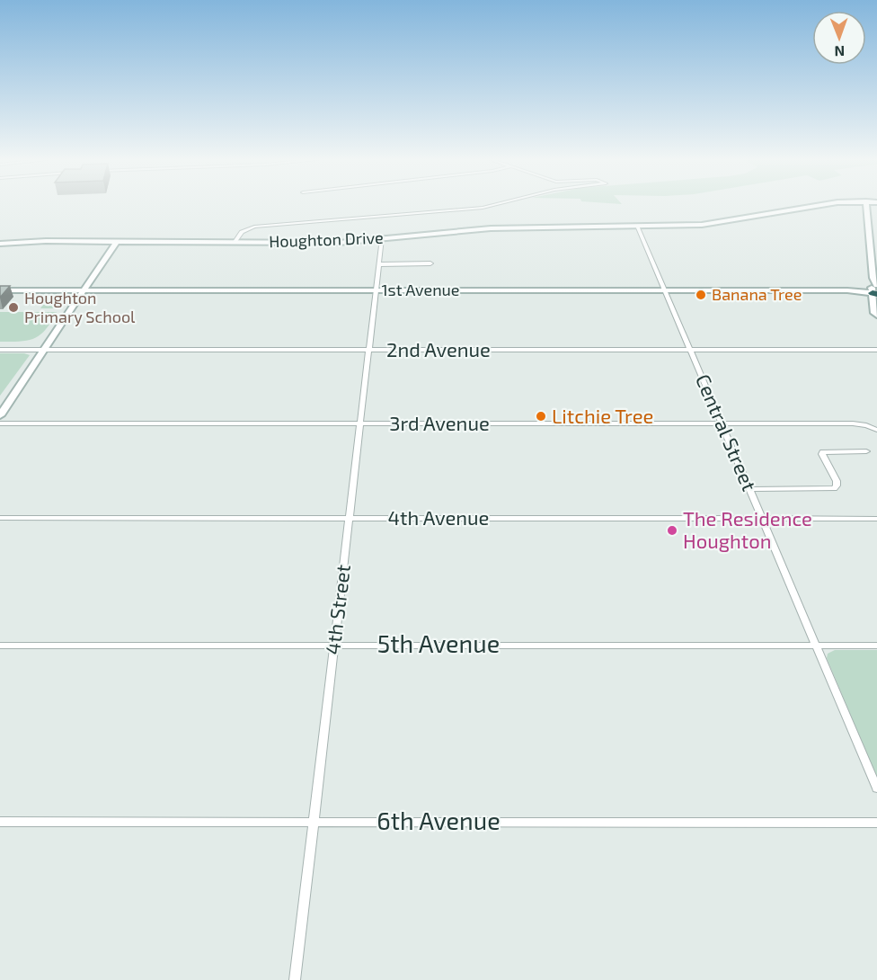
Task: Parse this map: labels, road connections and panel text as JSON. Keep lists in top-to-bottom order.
{
  "streets": {
    "street": [
      "Houghton Drive",
      "1st Avenue",
      "2nd Avenue",
      "3rd Avenue",
      "Central Street",
      "4th Avenue",
      "4th Street",
      "5th Avenue",
      "6th Avenue"
    ]
  },
  "crossings": [
    ["Houghton Drive", "Central Street"],
    ["Houghton Drive", "4th Street"],
    ["1st Avenue", "Central Street"],
    ["1st Avenue", "4th Street"],
    ["2nd Avenue", "Central Street"],
    ["2nd Avenue", "4th Street"],
    ["3rd Avenue", "Central Street"],
    ["3rd Avenue", "4th Street"],
    ["Central Street", "4th Avenue"],
    ["Central Street", "5th Avenue"],
    ["4th Avenue", "4th Street"],
    ["4th Street", "5th Avenue"],
    ["4th Street", "6th Avenue"]
  ],
  "places": [
    "Banana Tree",
    "Houghton Primary School",
    "Litchie Tree",
    "The Residence Houghton"
  ],
  "north": "bottom"
}
